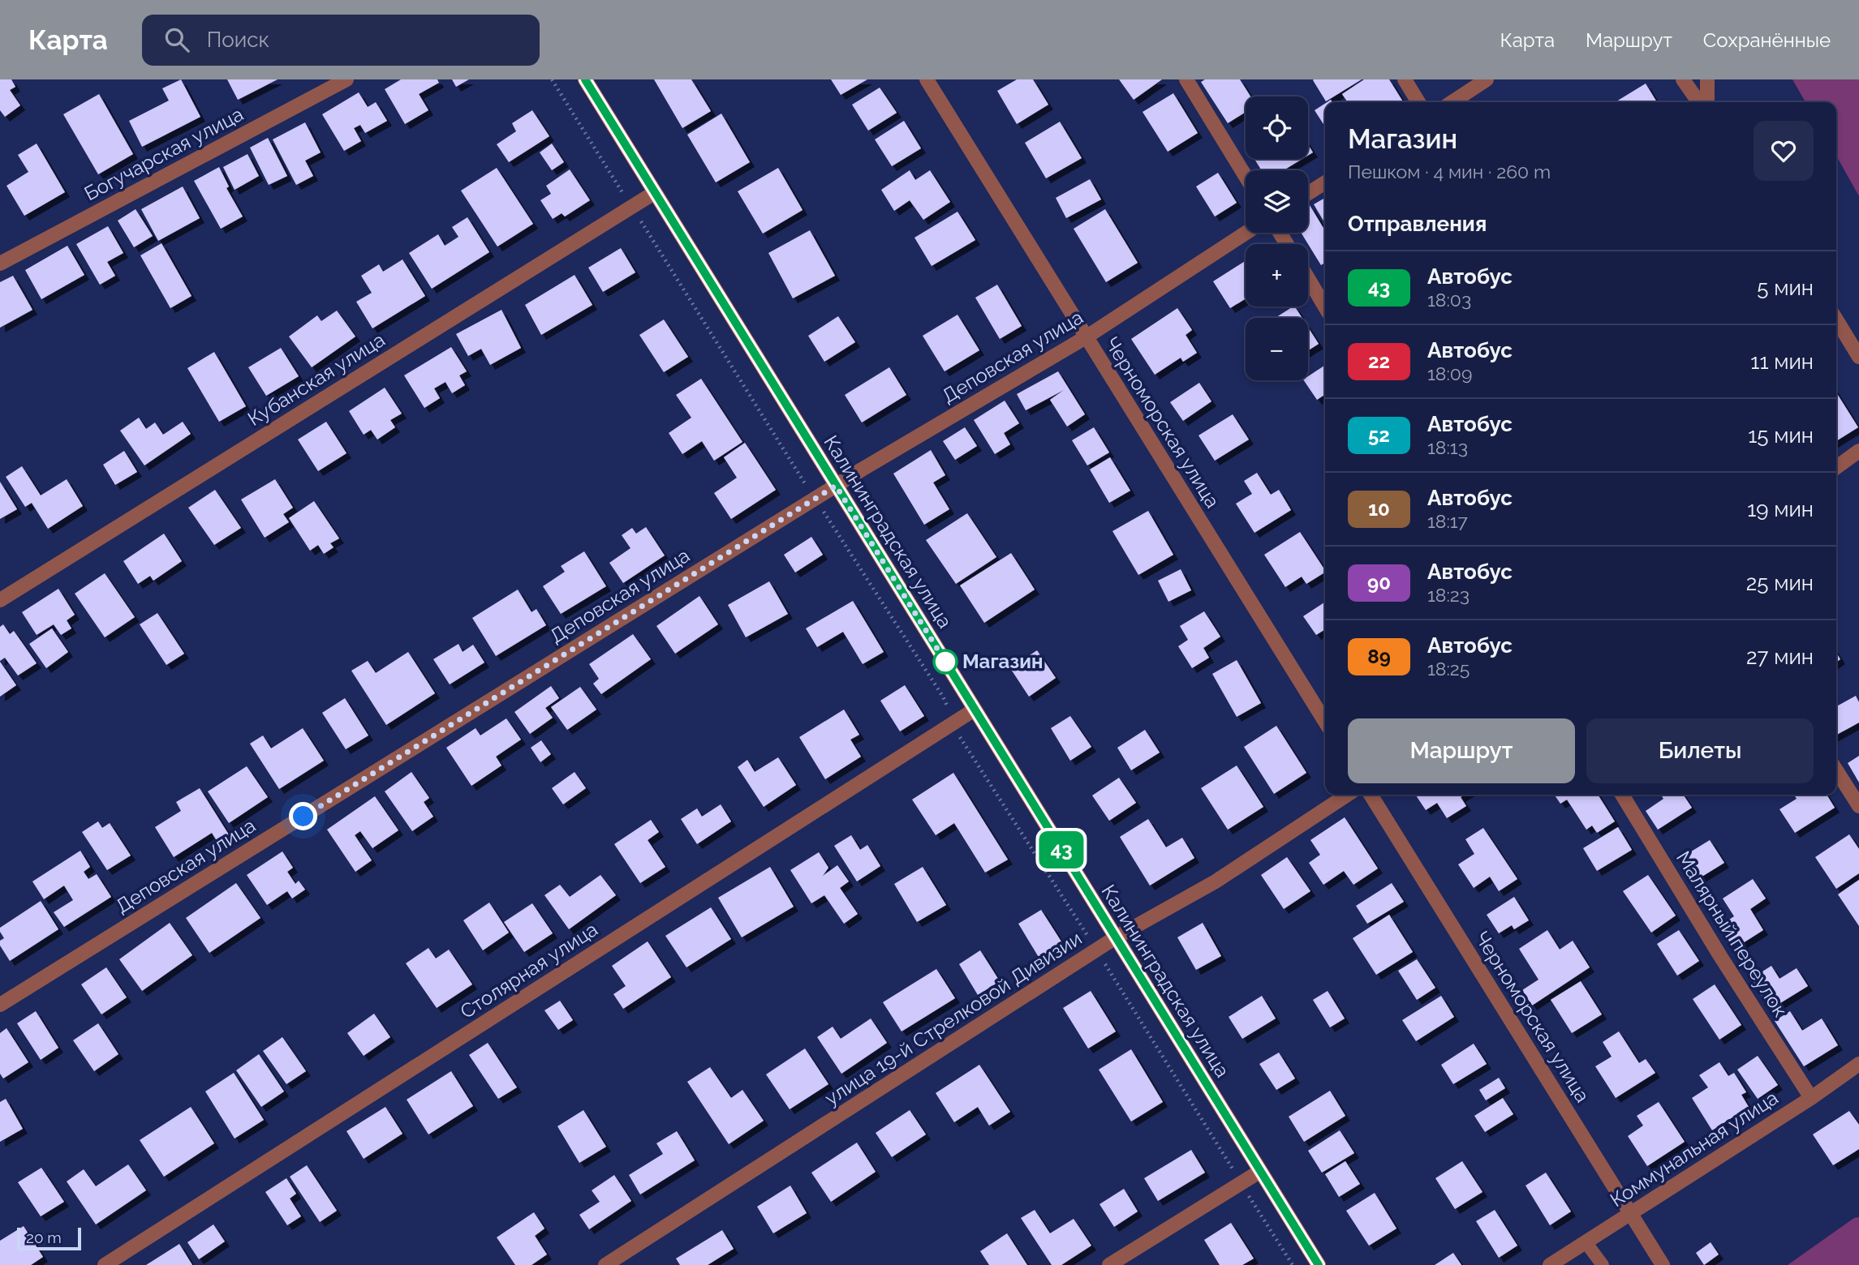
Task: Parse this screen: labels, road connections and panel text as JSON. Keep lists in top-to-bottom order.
{
  "streets": {
    "main road": ["Калининградская улица"],
    "street": [
      "Богучарская улица",
      "Деповская улица",
      "Кубанская улица",
      "Черноморская улица",
      "Малярный переулок",
      "Столярная улица",
      "улица 19-й Стрелковой Дивизии",
      "Коммунальная улица"
    ]
  },
  "crossings": [
    ["Деповская улица", "Черноморская улица"],
    ["Деповская улица", "Калининградская улица"],
    ["Кубанская улица", "Калининградская улица"],
    ["Черноморская улица", "Коммунальная улица"],
    ["Калининградская улица", "Столярная улица"],
    ["Калининградская улица", "улица 19-й Стрелковой Дивизии"],
    ["Малярный переулок", "Коммунальная улица"]
  ],
  "places": ["Магазин"],
  "lines": ["bus line 43"],
  "scale_bar": "20 m",
  "page": {
    "header": "Карта",
    "search": "Поиск",
    "nav": ["Карта", "Маршрут", "Сохранённые"],
    "on_map": "43",
    "map_buttons": ["+", "−"],
    "heading": [
      ["Магазин", "Пешком · 4 мин · 260 m"],
      "Отправления"
    ],
    "list": [
      {
        "mark": "43",
        "name": "Автобус",
        "note": "18:03",
        "value": "5 мин"
      },
      {
        "mark": "22",
        "name": "Автобус",
        "note": "18:09",
        "value": "11 мин"
      },
      {
        "mark": "52",
        "name": "Автобус",
        "note": "18:13",
        "value": "15 мин"
      },
      {
        "mark": "10",
        "name": "Автобус",
        "note": "18:17",
        "value": "19 мин"
      },
      {
        "mark": "90",
        "name": "Автобус",
        "note": "18:23",
        "value": "25 мин"
      },
      {
        "mark": "89",
        "name": "Автобус",
        "note": "18:25",
        "value": "27 мин"
      }
    ],
    "buttons": ["Маршрут", "Билеты"],
    "scale": "20 m"
  }
}
